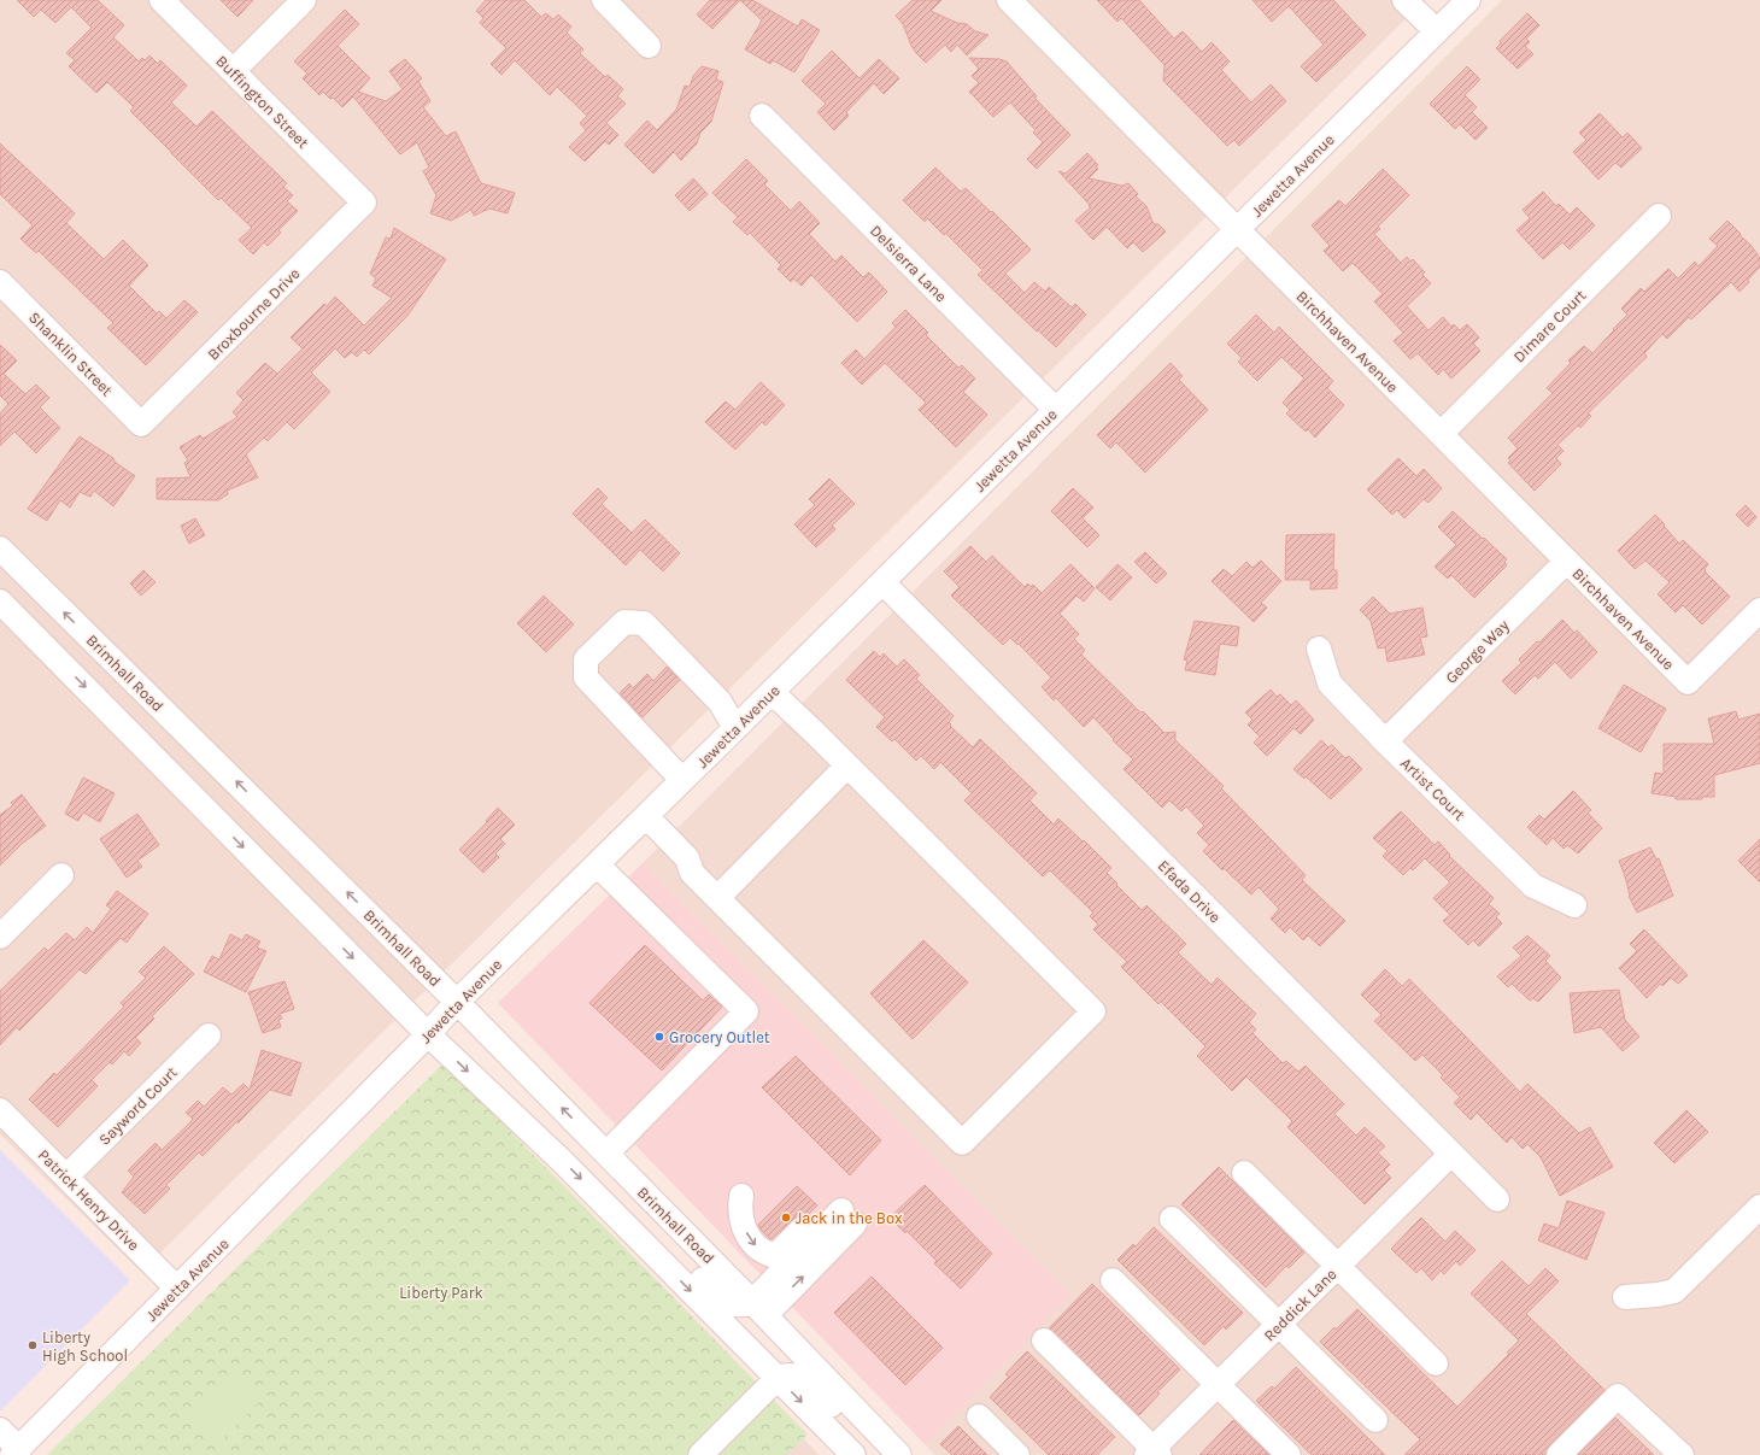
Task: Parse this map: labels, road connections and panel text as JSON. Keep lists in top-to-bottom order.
{
  "streets": {
    "street": [
      "Buffington Street",
      "Jewetta Avenue",
      "Delsierra Lane",
      "Broxbourne Drive",
      "Dimare Court",
      "Birchhaven Avenue",
      "Shanklin Street",
      "George Way",
      "Brimhall Road",
      "Artist Court",
      "Efada Drive",
      "Sayword Court",
      "Patrick Henry Drive",
      "Reddick Lane"
    ]
  },
  "crossings": [
    ["Buffington Street", "Broxbourne Drive"],
    ["Jewetta Avenue", "Delsierra Lane"],
    ["Jewetta Avenue", "Birchhaven Avenue"],
    ["Jewetta Avenue", "Brimhall Road"],
    ["Jewetta Avenue", "Efada Drive"],
    ["Jewetta Avenue", "Patrick Henry Drive"],
    ["Broxbourne Drive", "Shanklin Street"],
    ["Dimare Court", "Birchhaven Avenue"],
    ["Birchhaven Avenue", "George Way"],
    ["George Way", "Artist Court"],
    ["Efada Drive", "Reddick Lane"],
    ["Sayword Court", "Patrick Henry Drive"]
  ],
  "parks": ["Liberty Park"],
  "places": ["Grocery Outlet", "Jack in the Box", "Liberty High School"]
}
